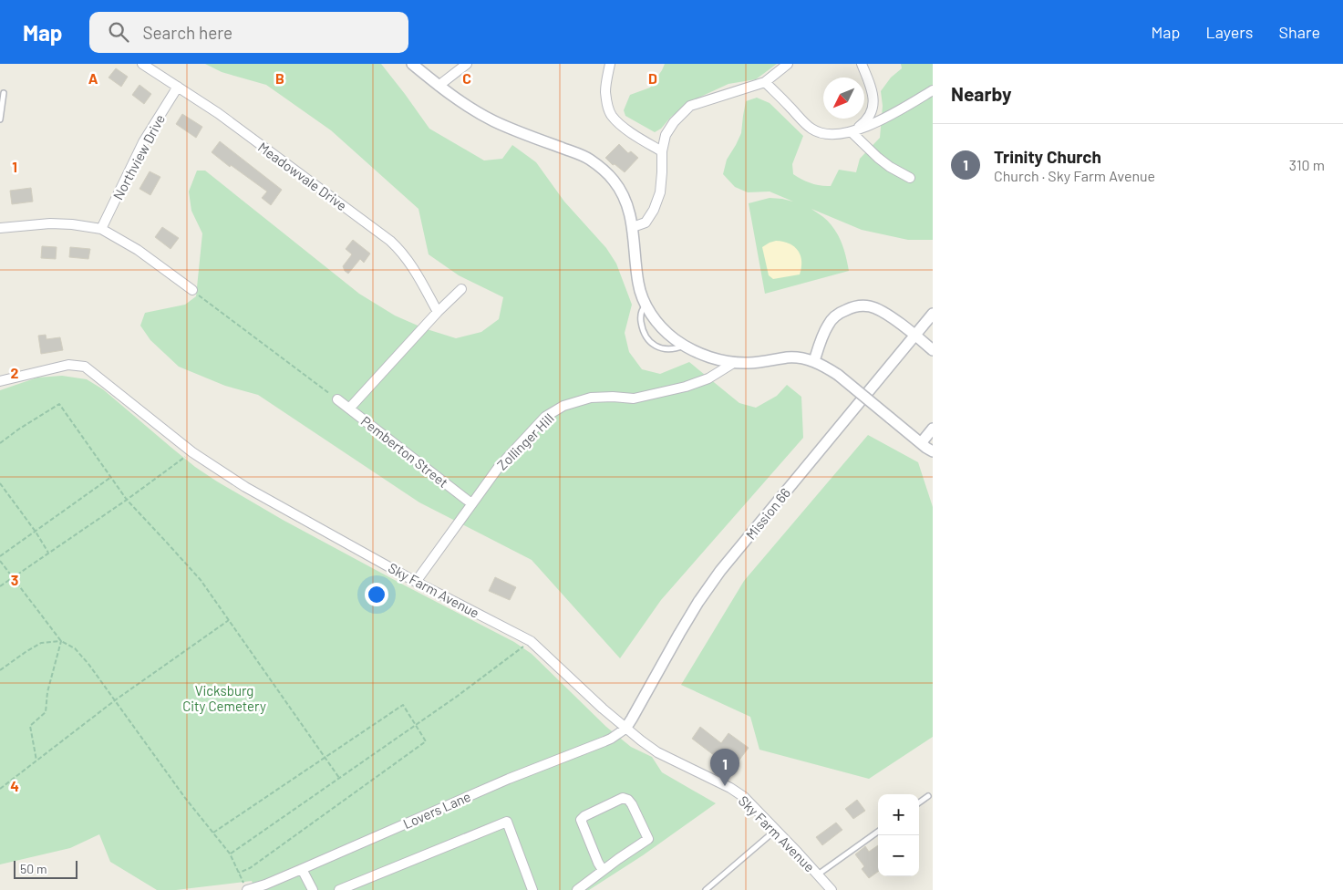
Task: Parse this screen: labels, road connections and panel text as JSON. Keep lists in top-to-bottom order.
{
  "streets": {
    "street": [
      "Northview Drive",
      "Meadowvale Drive",
      "Zollinger Hill",
      "Pemberton Street",
      "Mission 66",
      "Sky Farm Avenue",
      "Lovers Lane"
    ]
  },
  "crossings": [
    ["Northview Drive", "Meadowvale Drive"],
    ["Zollinger Hill", "Pemberton Street"],
    ["Zollinger Hill", "Sky Farm Avenue"],
    ["Mission 66", "Sky Farm Avenue"],
    ["Mission 66", "Lovers Lane"],
    ["Sky Farm Avenue", "Lovers Lane"]
  ],
  "parks": ["Vicksburg City Cemetery"],
  "scale_bar": "50 m",
  "north": "bottom left",
  "page": {
    "header": "Map",
    "search": "Search here",
    "nav": ["Map", "Layers", "Share"],
    "heading": "Nearby",
    "list": [
      {
        "mark": "1",
        "name": "Trinity Church",
        "note": "Church · Sky Farm Avenue",
        "value": "310 m"
      }
    ],
    "pins": "1",
    "map_buttons": ["+", "−"],
    "scale": "50 m"
  },
  "grid": {
    "columns": [
      "A",
      "B",
      "C",
      "D"
    ],
    "rows": [
      "1",
      "2",
      "3",
      "4"
    ]
  }
}
